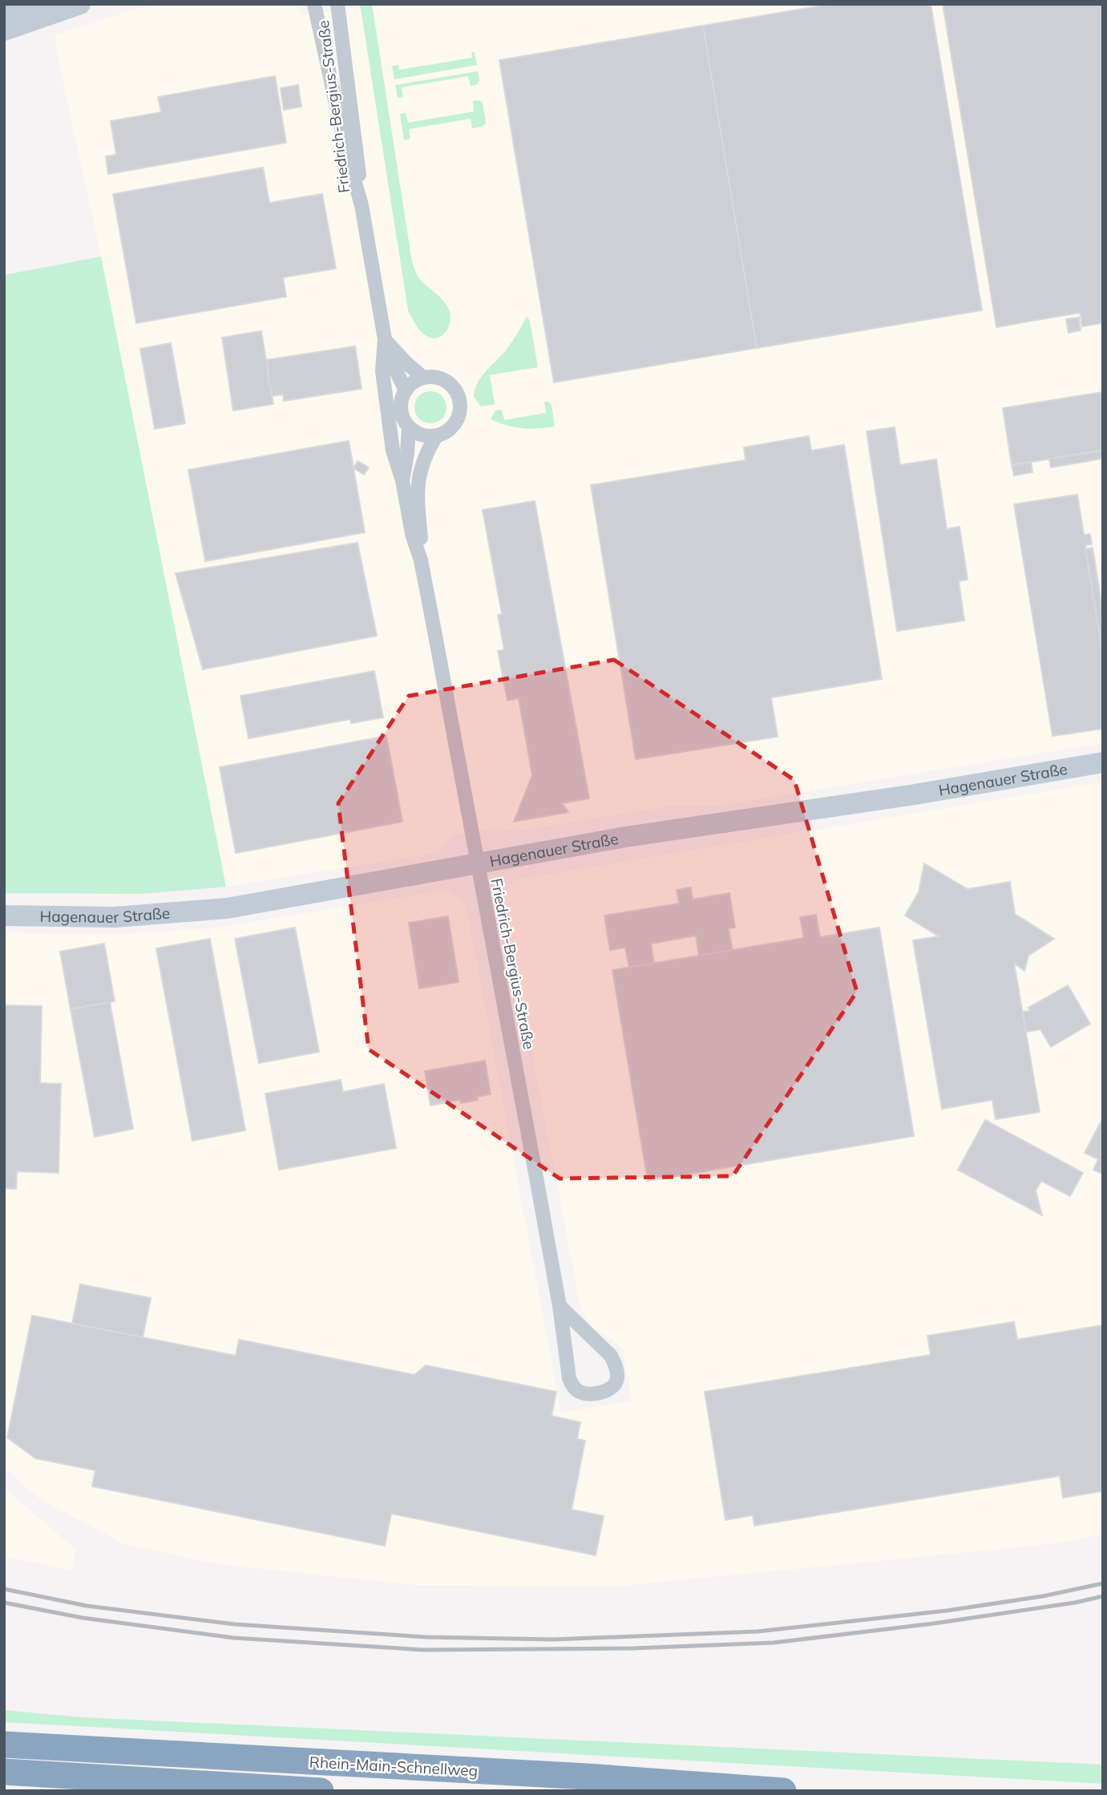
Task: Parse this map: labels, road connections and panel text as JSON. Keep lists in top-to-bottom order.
{
  "streets": {
    "highway": ["Rhein-Main-Schnellweg"],
    "street": ["Friedrich-Bergius-Straße", "Hagenauer Straße"]
  },
  "crossings": [
    ["Friedrich-Bergius-Straße", "Hagenauer Straße"]
  ]
}
